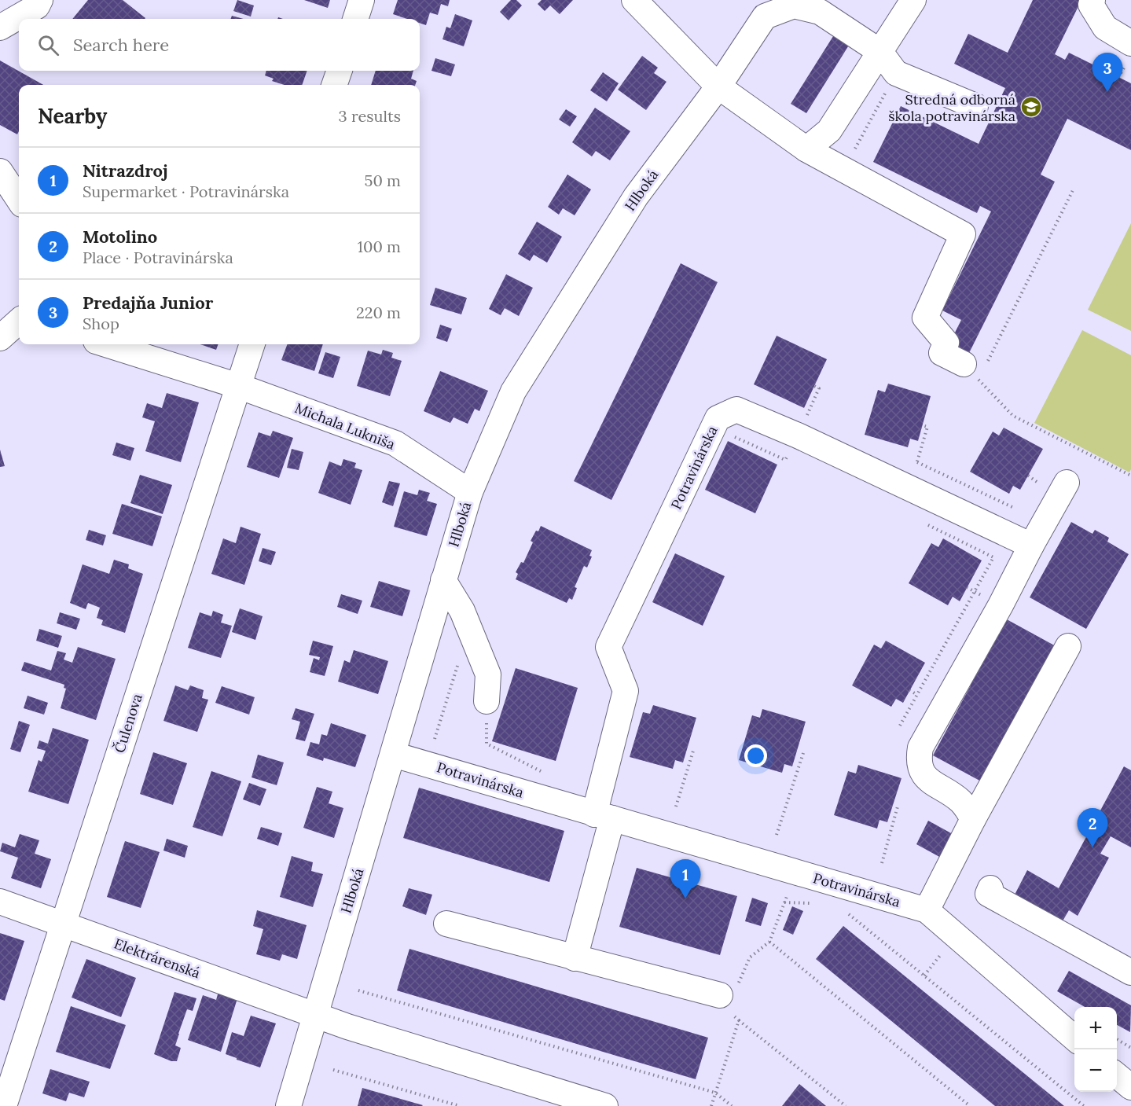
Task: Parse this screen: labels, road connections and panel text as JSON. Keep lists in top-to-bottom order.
{
  "streets": {
    "street": [
      "Hlboká",
      "Michala Lukniša",
      "Potravinárska",
      "Čulenova",
      "Elektrárenská"
    ]
  },
  "crossings": [
    ["Hlboká", "Michala Lukniša"],
    ["Hlboká", "Potravinárska"],
    ["Hlboká", "Elektrárenská"],
    ["Michala Lukniša", "Čulenova"],
    ["Čulenova", "Elektrárenská"]
  ],
  "places": {
    "school or university": ["Stredná odborná škola potravinárska"]
  },
  "page": {
    "search": "Search here",
    "pins": ["3", "2", "1"],
    "heading": ["Nearby", "3 results"],
    "list": [
      {
        "mark": "1",
        "name": "Nitrazdroj",
        "note": "Supermarket · Potravinárska",
        "value": "50 m"
      },
      {
        "mark": "2",
        "name": "Motolino",
        "note": "Place · Potravinárska",
        "value": "100 m"
      },
      {
        "mark": "3",
        "name": "Predajňa Junior",
        "note": "Shop",
        "value": "220 m"
      }
    ],
    "map_buttons": ["+", "−"]
  }
}
